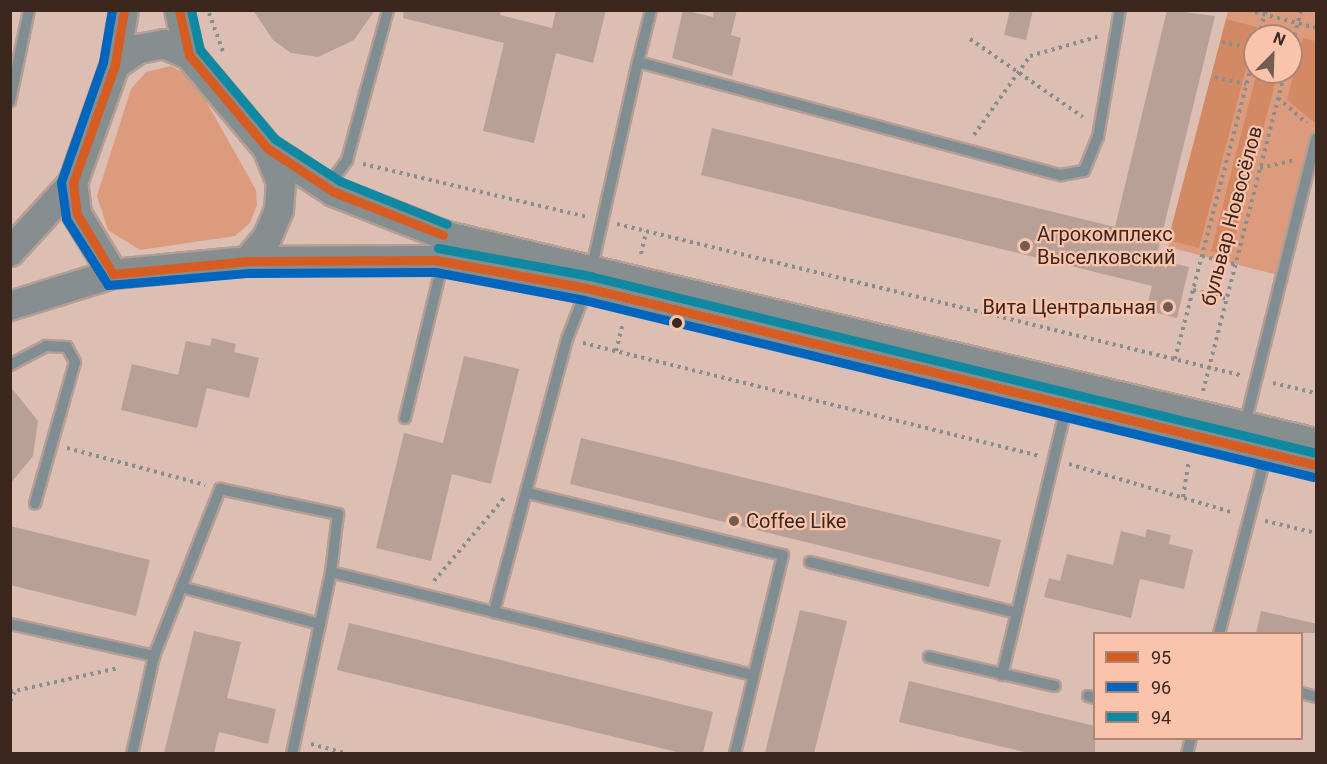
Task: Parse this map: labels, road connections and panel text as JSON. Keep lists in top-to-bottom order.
{
  "streets": {
    "path": ["бульвар Новосёлов"]
  },
  "places": ["Агрокомплекс Выселковский", "Вита Центральная", "Coffee Like"],
  "lines": ["transit line 95", "transit line 96", "transit line 94"],
  "legend": ["95", "96", "94"],
  "north": "top right"
}
